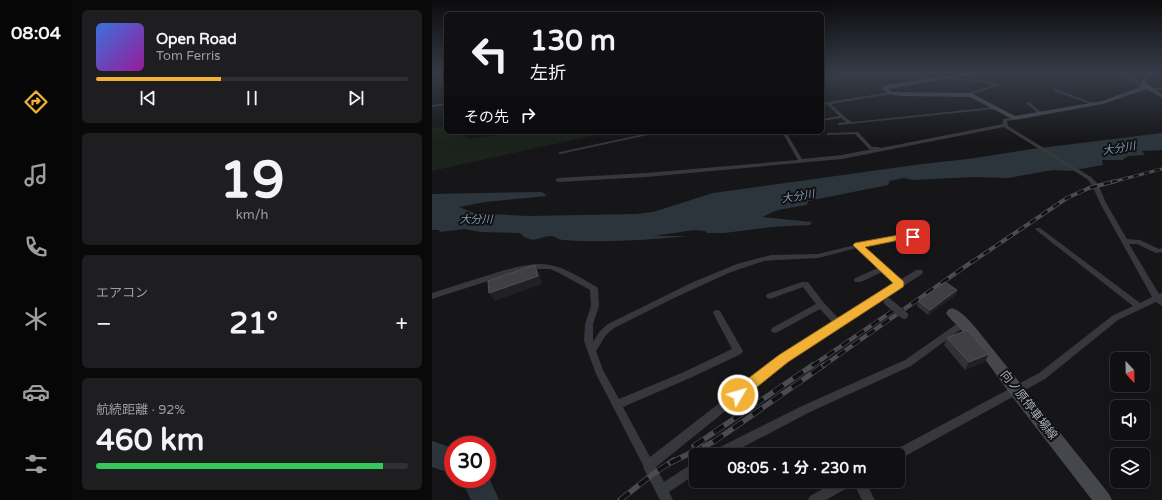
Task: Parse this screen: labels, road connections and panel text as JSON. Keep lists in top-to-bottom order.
{
  "streets": {
    "main road": ["向ノ原停車場線"]
  },
  "water": ["大分川"],
  "north": "bottom",
  "page": {
    "tabs": "08:04",
    "turn": ["130 m", "左折"],
    "song": ["Open Road", "Tom Ferris"],
    "then": "その先",
    "tile": [
      ["19", "km/h"],
      "エアコン",
      ["航続距離 · 92%", "460 km"]
    ],
    "heat": ["−", "21°", "+"],
    "limit": "30",
    "trip": "08:05 · 1 分 · 230 m"
  }
}
